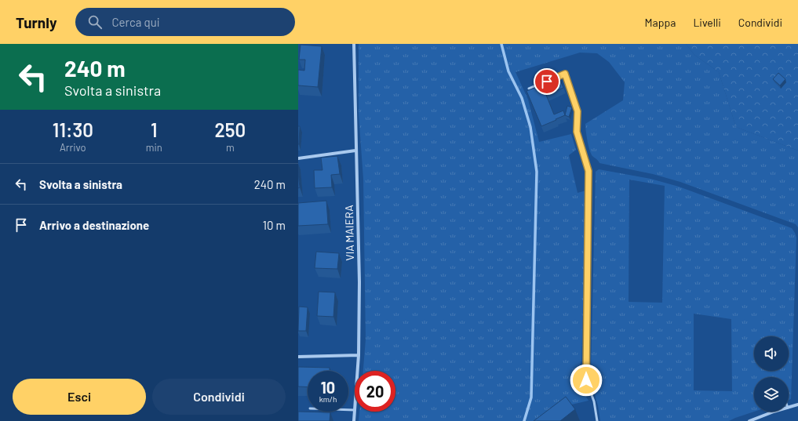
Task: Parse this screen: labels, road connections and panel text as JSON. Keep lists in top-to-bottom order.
{
  "streets": {
    "street": ["VIA MAIERA"]
  },
  "page": {
    "header": "Turnly",
    "search": "Cerca qui",
    "nav": ["Mappa", "Livelli", "Condividi"],
    "turn": ["240 m", "Svolta a sinistra"],
    "eta": [
      "11:30",
      "Arrivo",
      "1",
      "min",
      "250",
      "m"
    ],
    "list": [
      {
        "name": "Svolta a sinistra",
        "value": "240 m"
      },
      {
        "name": "Arrivo a destinazione",
        "value": "10 m"
      }
    ],
    "speed": "10 km/h",
    "limit": "20",
    "buttons": ["Esci", "Condividi"]
  }
}
